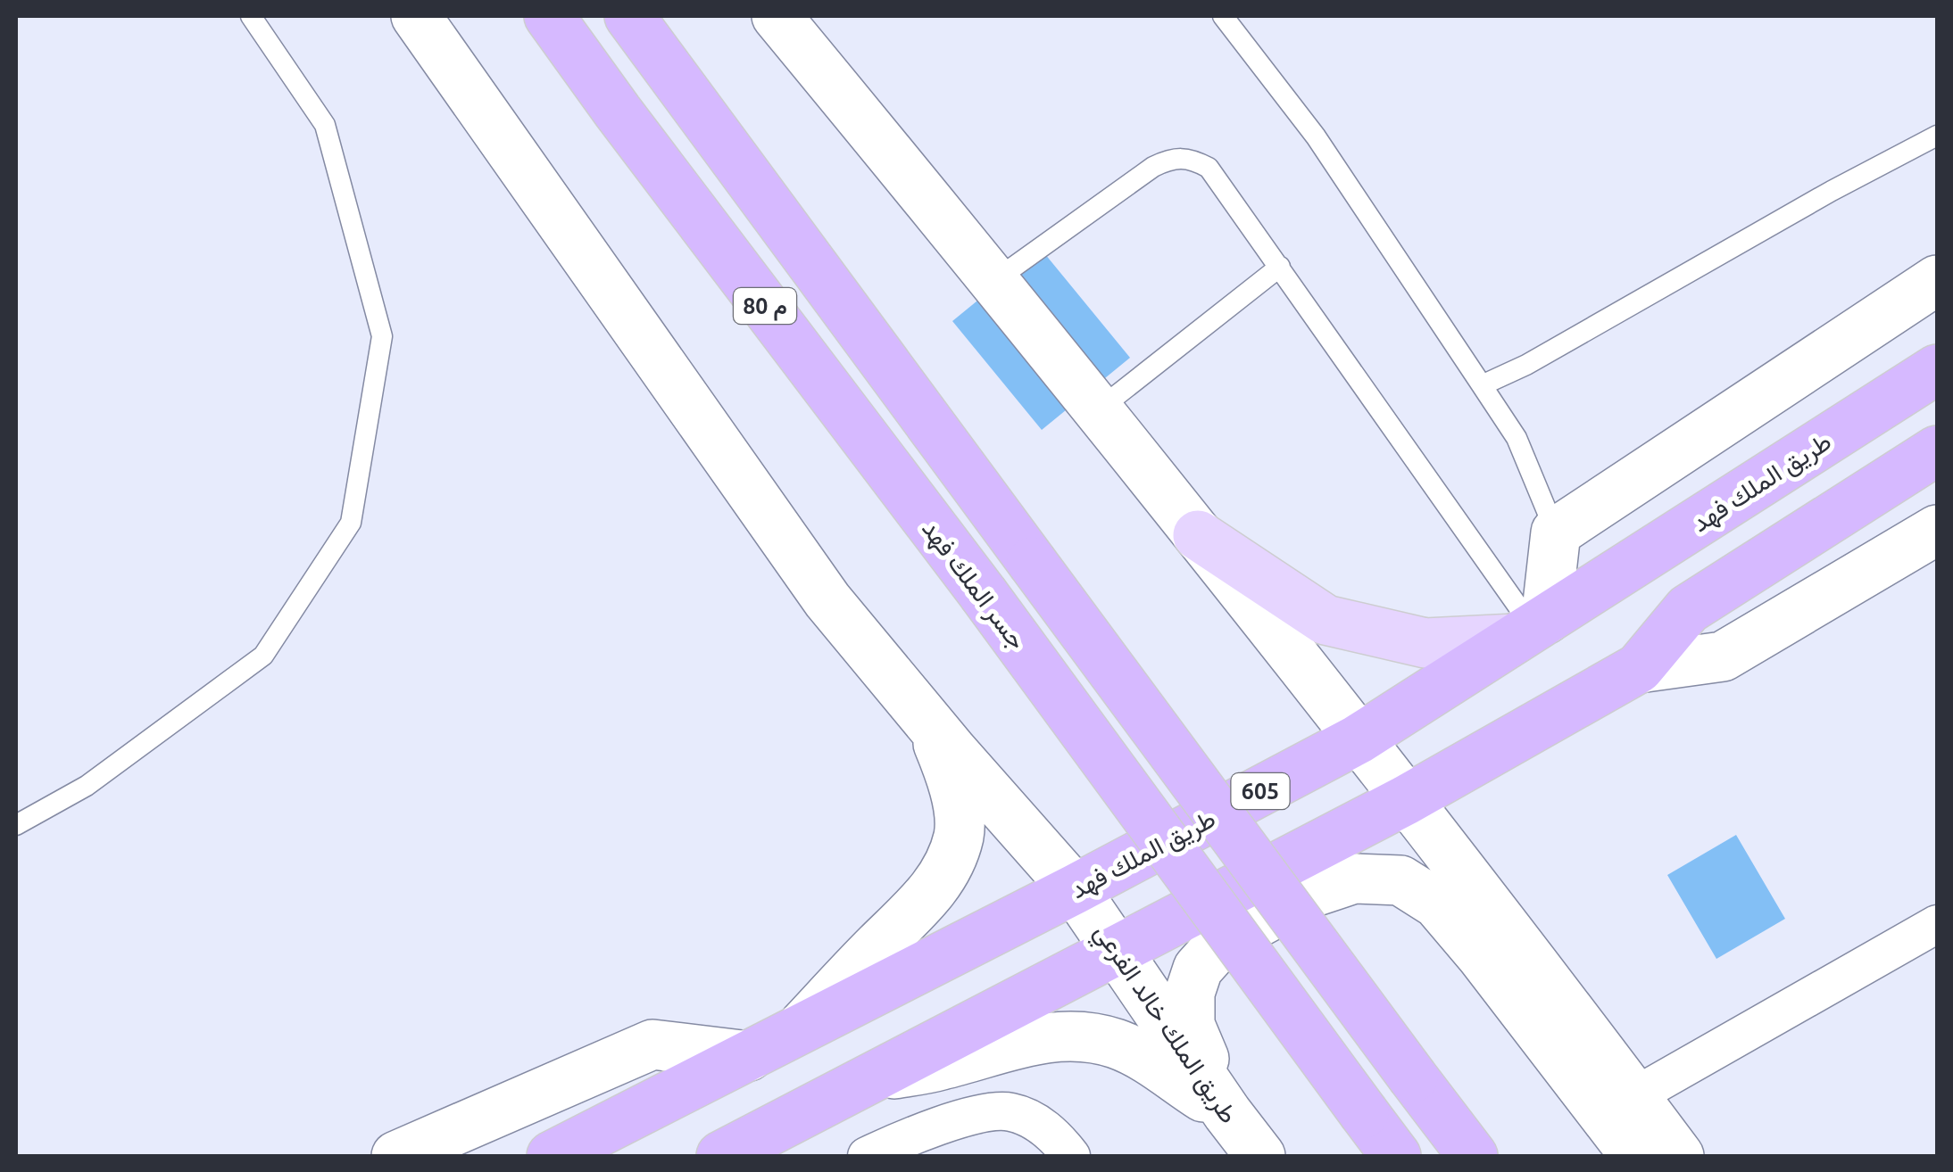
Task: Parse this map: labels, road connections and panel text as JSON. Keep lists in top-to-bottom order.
{
  "streets": {
    "highway": [
      "م 80",
      "طريق الملك فهد",
      "جسر الملك فهد",
      "605"
    ],
    "main road": ["طريق الملك خالد الفرعي"]
  },
  "crossings": [
    ["طريق الملك فهد", "طريق الملك خالد الفرعي"]
  ]
}
